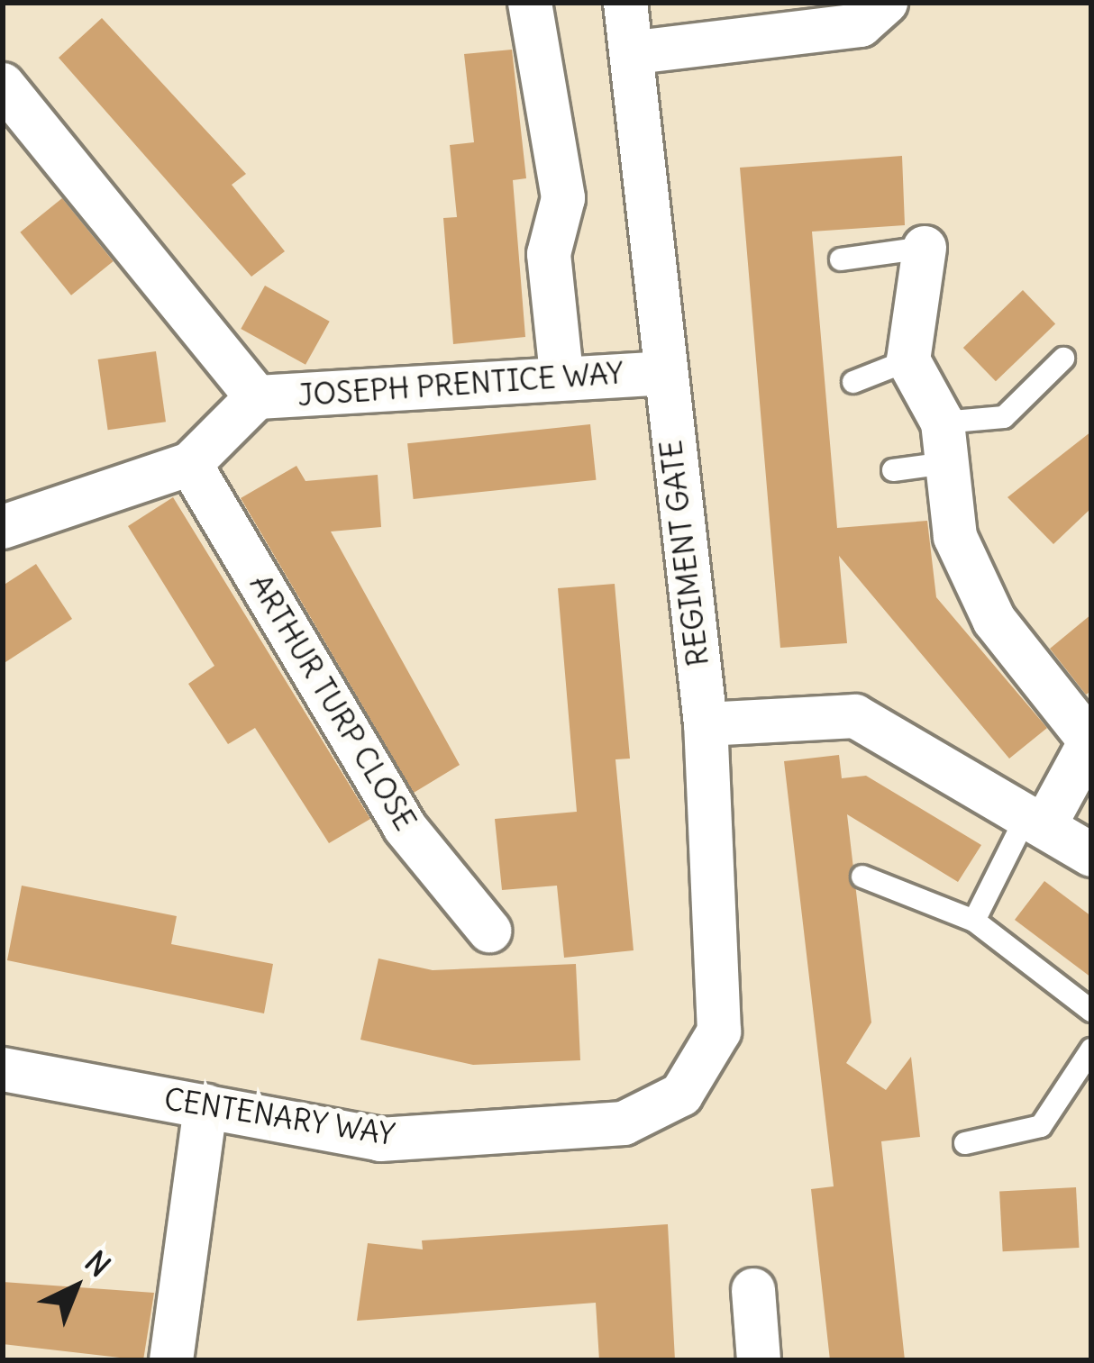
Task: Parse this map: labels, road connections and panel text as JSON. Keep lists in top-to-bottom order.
{
  "streets": {
    "street": [
      "JOSEPH PRENTICE WAY",
      "REGIMENT GATE",
      "ARTHUR TURP CLOSE",
      "CENTENARY WAY"
    ]
  },
  "crossings": [
    ["JOSEPH PRENTICE WAY", "REGIMENT GATE"],
    ["JOSEPH PRENTICE WAY", "ARTHUR TURP CLOSE"],
    ["REGIMENT GATE", "CENTENARY WAY"]
  ],
  "north": "top right"
}
